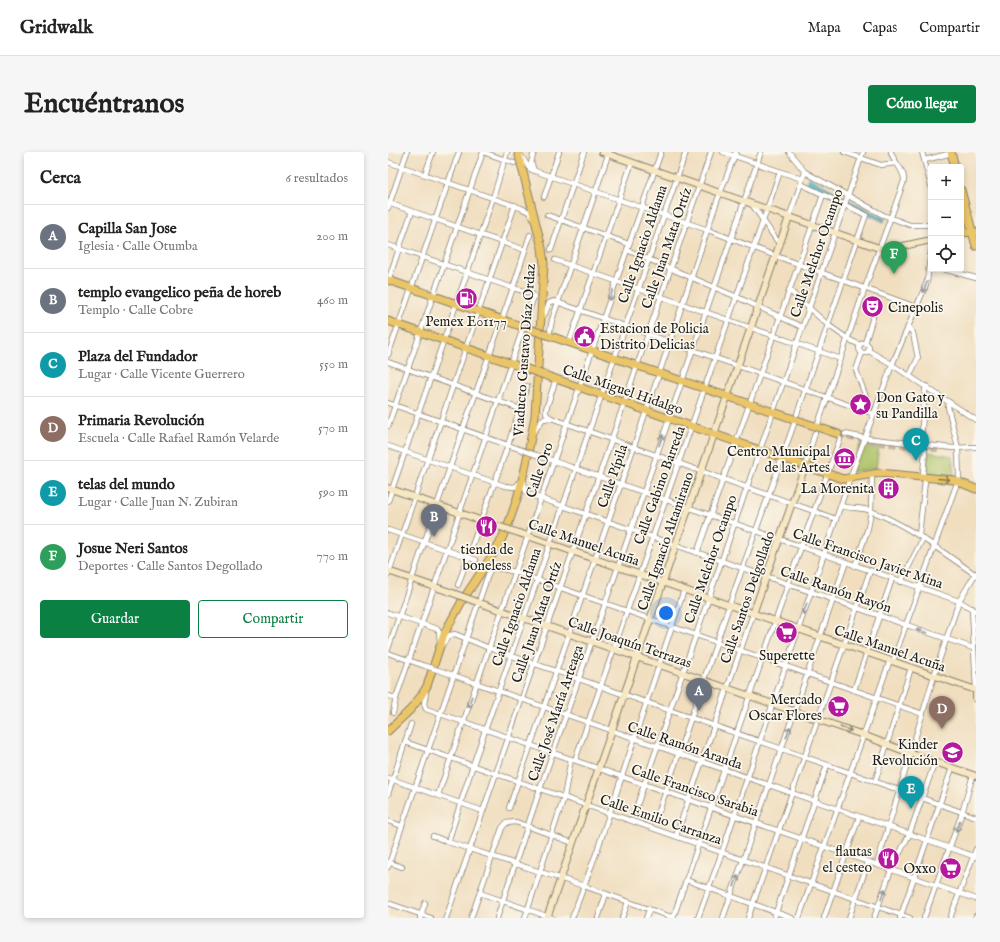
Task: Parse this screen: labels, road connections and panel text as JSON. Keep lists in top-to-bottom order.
{
  "streets": {
    "main road": ["Viaducto Gustavo Díaz Ordaz", "Calle Miguel Hidalgo"],
    "street": [
      "Calle Ignacio Aldama",
      "Calle Juan Mata Ortíz",
      "Calle Melchor Ocampo",
      "Calle Oro",
      "Calle Pípila",
      "Calle Gabino Barreda",
      "Calle Ignacio Altamirano",
      "Calle Manuel Acuña",
      "Calle Francisco Javier Mina",
      "Calle Ramón Rayón",
      "Calle Santos Delgollado",
      "Calle Joaquín Terrazas",
      "Calle José María Arteaga",
      "Calle Ramón Aranda",
      "Calle Francisco Sarabia",
      "Calle Emilio Carranza"
    ]
  },
  "crossings": [
    ["Calle Ignacio Aldama", "Calle Miguel Hidalgo"],
    ["Calle Ignacio Aldama", "Calle Manuel Acuña"],
    ["Calle Ignacio Aldama", "Calle Francisco Javier Mina"],
    ["Calle Ignacio Aldama", "Calle Ramón Rayón"],
    ["Calle Ignacio Aldama", "Calle Joaquín Terrazas"],
    ["Calle Ignacio Aldama", "Calle Ramón Aranda"],
    ["Calle Ignacio Aldama", "Calle Francisco Sarabia"],
    ["Calle Ignacio Aldama", "Calle Emilio Carranza"],
    ["Calle Juan Mata Ortíz", "Calle Miguel Hidalgo"],
    ["Calle Juan Mata Ortíz", "Calle Manuel Acuña"],
    ["Calle Juan Mata Ortíz", "Calle Francisco Javier Mina"],
    ["Calle Juan Mata Ortíz", "Calle Ramón Rayón"],
    ["Calle Juan Mata Ortíz", "Calle Joaquín Terrazas"],
    ["Calle Juan Mata Ortíz", "Calle Ramón Aranda"],
    ["Calle Juan Mata Ortíz", "Calle Francisco Sarabia"],
    ["Calle Juan Mata Ortíz", "Calle Emilio Carranza"],
    ["Calle Melchor Ocampo", "Calle Miguel Hidalgo"],
    ["Calle Melchor Ocampo", "Calle Manuel Acuña"],
    ["Calle Melchor Ocampo", "Calle Francisco Javier Mina"],
    ["Calle Melchor Ocampo", "Calle Ramón Rayón"],
    ["Calle Melchor Ocampo", "Calle Joaquín Terrazas"],
    ["Calle Melchor Ocampo", "Calle Ramón Aranda"],
    ["Calle Melchor Ocampo", "Calle Francisco Sarabia"],
    ["Viaducto Gustavo Díaz Ordaz", "Calle Ramón Rayón"],
    ["Viaducto Gustavo Díaz Ordaz", "Calle Francisco Sarabia"],
    ["Calle Miguel Hidalgo", "Calle Oro"],
    ["Calle Miguel Hidalgo", "Calle Pípila"],
    ["Calle Miguel Hidalgo", "Calle Gabino Barreda"],
    ["Calle Miguel Hidalgo", "Calle Ignacio Altamirano"],
    ["Calle Miguel Hidalgo", "Calle Santos Delgollado"],
    ["Calle Miguel Hidalgo", "Calle José María Arteaga"],
    ["Calle Oro", "Calle Manuel Acuña"],
    ["Calle Oro", "Calle Francisco Javier Mina"],
    ["Calle Oro", "Calle Ramón Rayón"],
    ["Calle Oro", "Calle Joaquín Terrazas"],
    ["Calle Oro", "Calle Ramón Aranda"],
    ["Calle Oro", "Calle Francisco Sarabia"],
    ["Calle Oro", "Calle Emilio Carranza"],
    ["Calle Pípila", "Calle Manuel Acuña"],
    ["Calle Pípila", "Calle Francisco Javier Mina"],
    ["Calle Pípila", "Calle Ramón Rayón"],
    ["Calle Pípila", "Calle Joaquín Terrazas"],
    ["Calle Pípila", "Calle Ramón Aranda"],
    ["Calle Pípila", "Calle Francisco Sarabia"],
    ["Calle Pípila", "Calle Emilio Carranza"],
    ["Calle Gabino Barreda", "Calle Manuel Acuña"],
    ["Calle Gabino Barreda", "Calle Francisco Javier Mina"],
    ["Calle Gabino Barreda", "Calle Ramón Rayón"],
    ["Calle Gabino Barreda", "Calle Joaquín Terrazas"],
    ["Calle Gabino Barreda", "Calle Ramón Aranda"],
    ["Calle Gabino Barreda", "Calle Francisco Sarabia"],
    ["Calle Gabino Barreda", "Calle Emilio Carranza"],
    ["Calle Ignacio Altamirano", "Calle Manuel Acuña"],
    ["Calle Ignacio Altamirano", "Calle Francisco Javier Mina"],
    ["Calle Ignacio Altamirano", "Calle Ramón Rayón"],
    ["Calle Ignacio Altamirano", "Calle Joaquín Terrazas"],
    ["Calle Ignacio Altamirano", "Calle Ramón Aranda"],
    ["Calle Ignacio Altamirano", "Calle Francisco Sarabia"],
    ["Calle Ignacio Altamirano", "Calle Emilio Carranza"],
    ["Calle Manuel Acuña", "Calle Santos Delgollado"],
    ["Calle Manuel Acuña", "Calle José María Arteaga"],
    ["Calle Francisco Javier Mina", "Calle Santos Delgollado"],
    ["Calle Francisco Javier Mina", "Calle José María Arteaga"],
    ["Calle Ramón Rayón", "Calle Santos Delgollado"],
    ["Calle Ramón Rayón", "Calle José María Arteaga"],
    ["Calle Santos Delgollado", "Calle Joaquín Terrazas"],
    ["Calle Santos Delgollado", "Calle Ramón Aranda"],
    ["Calle Santos Delgollado", "Calle Francisco Sarabia"],
    ["Calle Santos Delgollado", "Calle Emilio Carranza"],
    ["Calle Joaquín Terrazas", "Calle José María Arteaga"],
    ["Calle José María Arteaga", "Calle Ramón Aranda"],
    ["Calle José María Arteaga", "Calle Francisco Sarabia"],
    ["Calle José María Arteaga", "Calle Emilio Carranza"]
  ],
  "places": {
    "fuel station": ["Pemex E01177"],
    "theatre": ["Cinepolis"],
    "public building": ["Estacion de Policia Distrito Delicias"],
    "place": ["Don Gato y su Pandilla"],
    "museum": ["Centro Municipal de las Artes"],
    "building": ["La Morenita"],
    "restaurant": ["tienda de boneless", "flautas el cesteo"],
    "supermarket": ["Superette", "Mercado Oscar Flores", "Oxxo"],
    "school or university": ["Kinder Revolución"]
  },
  "page": {
    "header": "Gridwalk",
    "nav": ["Mapa", "Capas", "Compartir"],
    "buttons": [
      "Cómo llegar",
      ["Guardar", "Compartir"]
    ],
    "title": "Encuéntranos",
    "heading": ["Cerca", "6 resultados"],
    "map_buttons": ["+", "−"],
    "list": [
      {
        "mark": "A",
        "name": "Capilla San Jose",
        "note": "Iglesia · Calle Otumba",
        "value": "200 m"
      },
      {
        "mark": "B",
        "name": "templo evangelico peña de horeb",
        "note": "Templo · Calle Cobre",
        "value": "460 m"
      },
      {
        "mark": "C",
        "name": "Plaza del Fundador",
        "note": "Lugar · Calle Vicente Guerrero",
        "value": "550 m"
      },
      {
        "mark": "D",
        "name": "Primaria Revolución",
        "note": "Escuela · Calle Rafael Ramón Velarde",
        "value": "570 m"
      },
      {
        "mark": "E",
        "name": "telas del mundo",
        "note": "Lugar · Calle Juan N. Zubiran",
        "value": "590 m"
      },
      {
        "mark": "F",
        "name": "Josue Neri Santos",
        "note": "Deportes · Calle Santos Degollado",
        "value": "770 m"
      }
    ],
    "pins": [
      "F",
      "C",
      "B",
      "A",
      "D",
      "E"
    ]
  }
}
